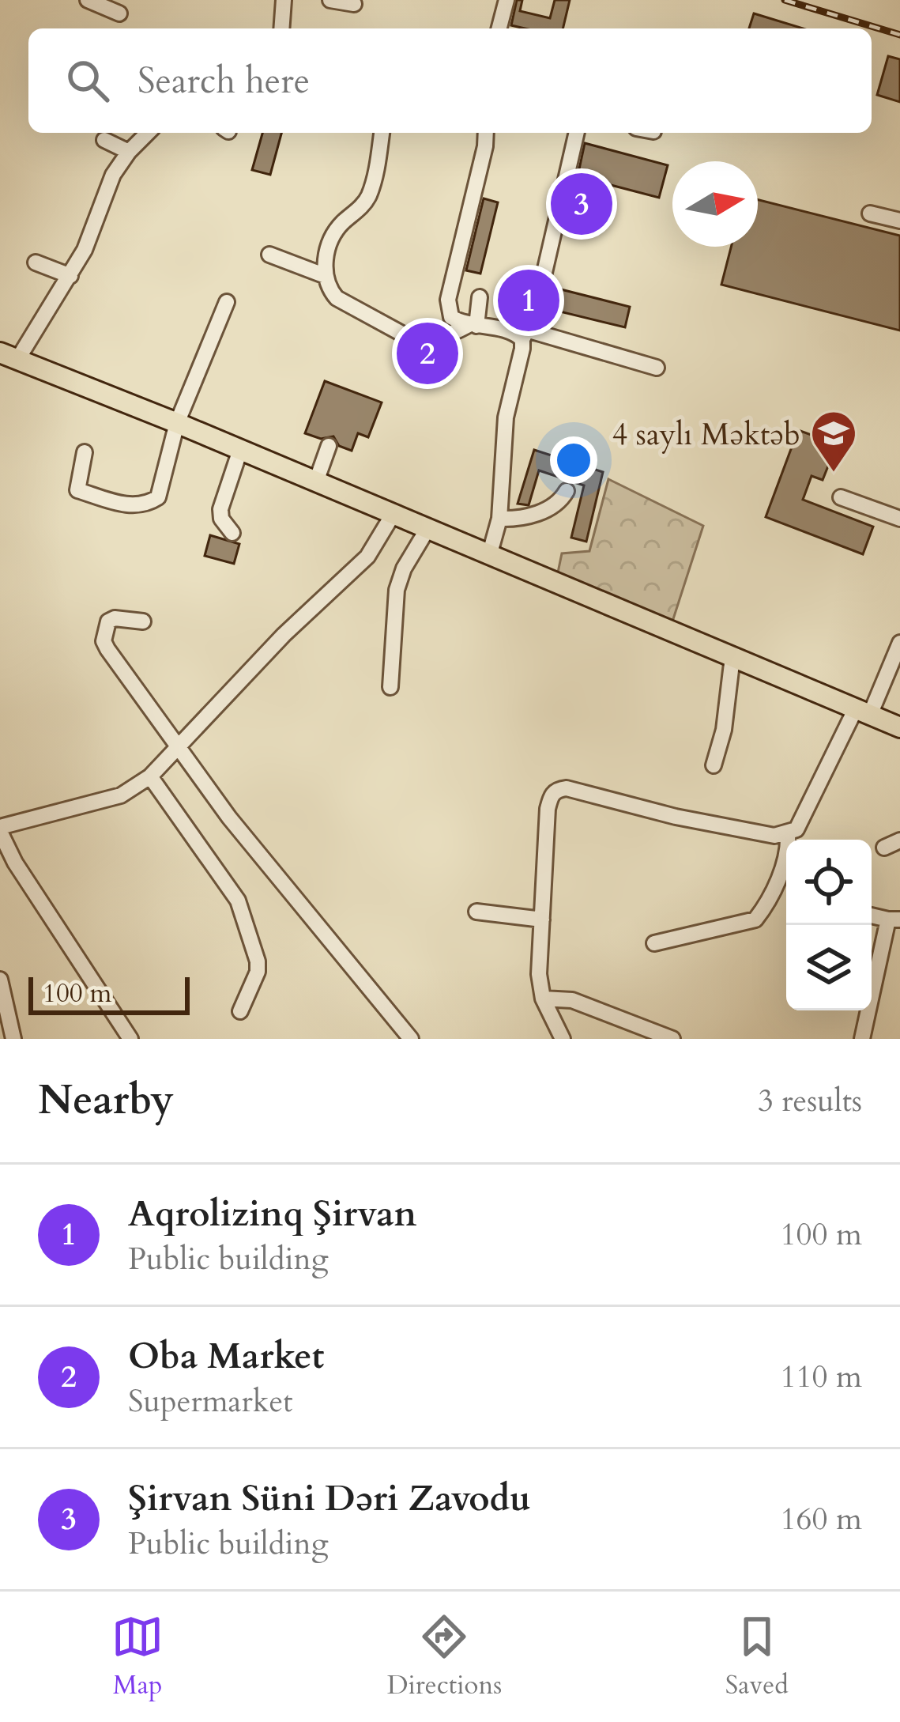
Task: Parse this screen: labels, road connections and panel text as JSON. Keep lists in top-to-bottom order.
{
  "places": {
    "school or university": ["4 saylı Məktəb"]
  },
  "scale_bar": "100 m",
  "north": "right",
  "page": {
    "search": "Search here",
    "pins": ["3", "1", "2"],
    "scale": "100 m",
    "heading": ["Nearby", "3 results"],
    "list": [
      {
        "mark": "1",
        "name": "Aqrolizinq Şirvan",
        "note": "Public building",
        "value": "100 m"
      },
      {
        "mark": "2",
        "name": "Oba Market",
        "note": "Supermarket",
        "value": "110 m"
      },
      {
        "mark": "3",
        "name": "Şirvan Süni Dəri Zavodu",
        "note": "Public building",
        "value": "160 m"
      }
    ],
    "nav": ["Map", "Directions", "Saved"]
  }
}
